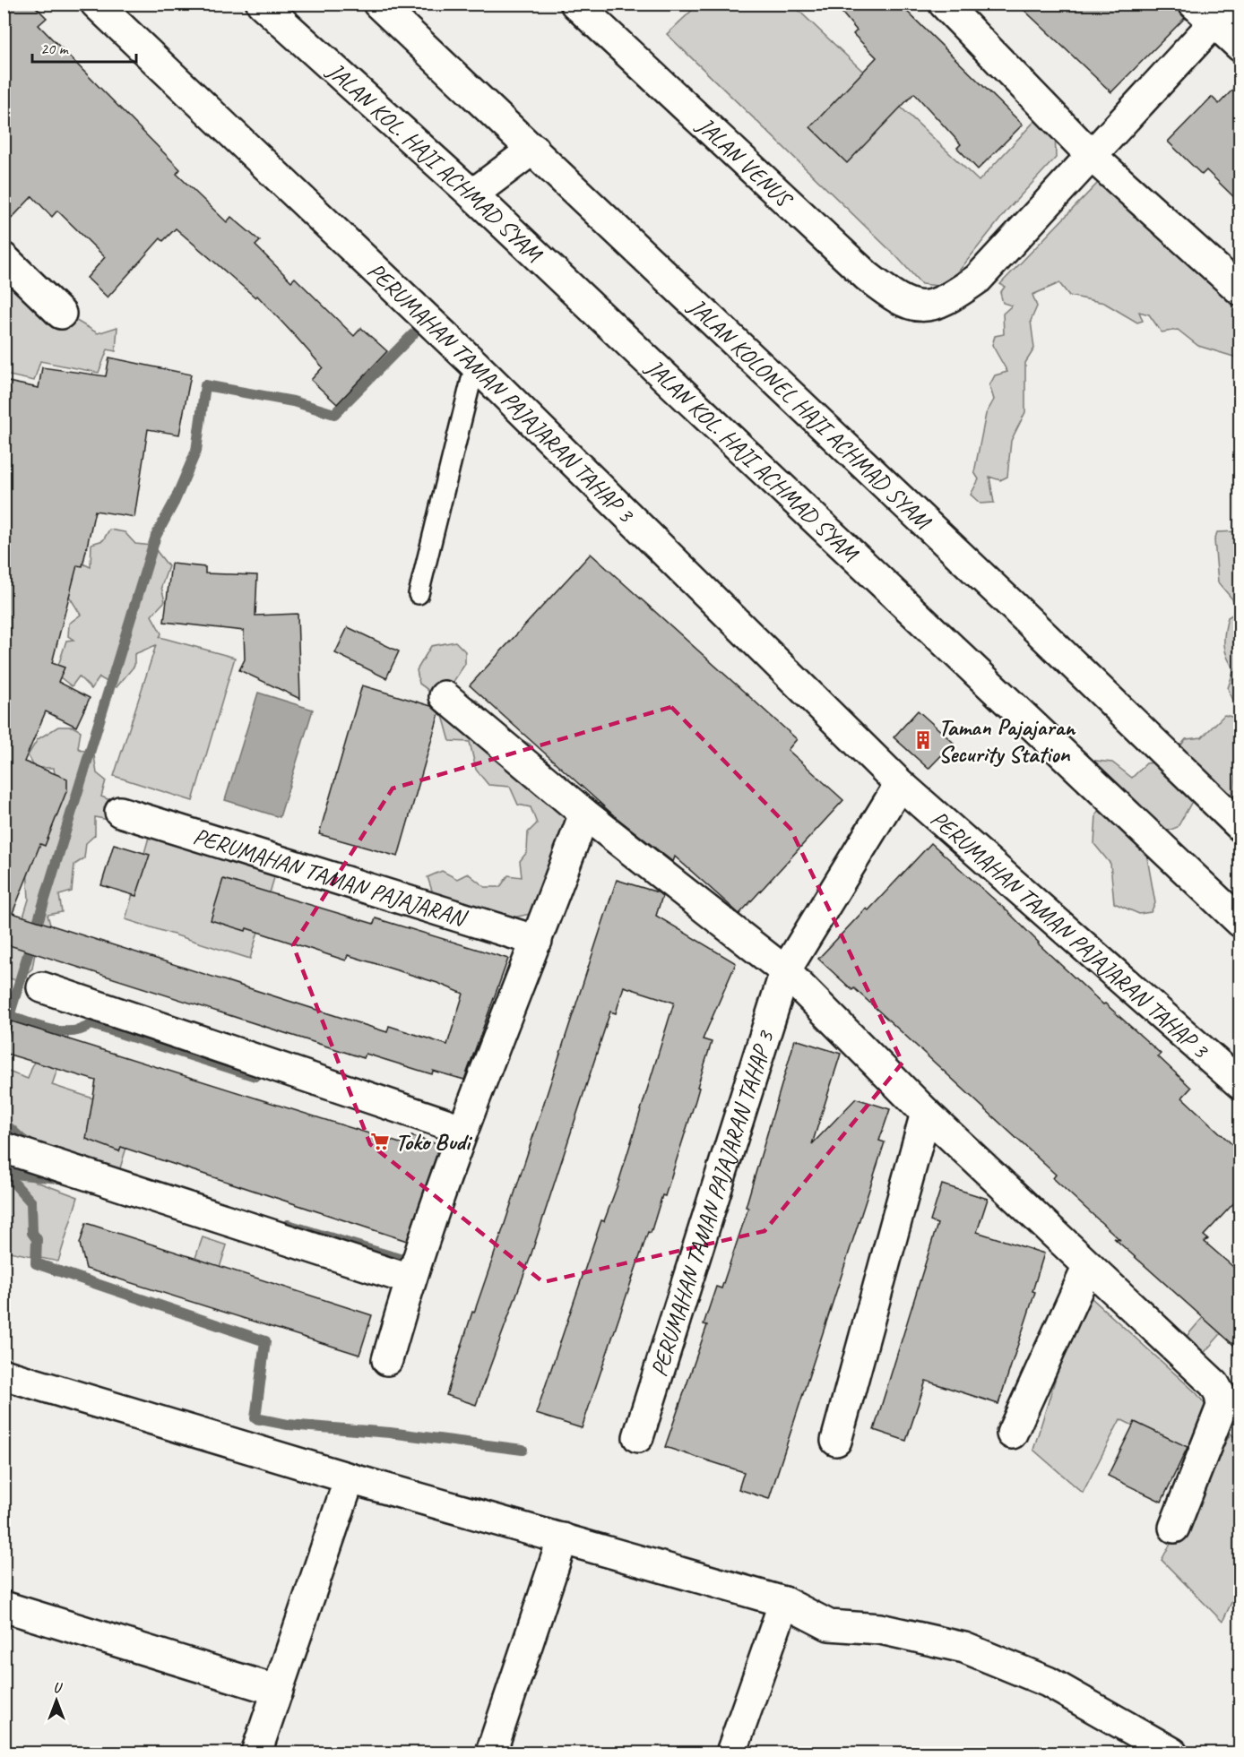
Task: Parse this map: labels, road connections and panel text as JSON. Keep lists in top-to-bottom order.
{
  "streets": {
    "street": [
      "JALAN KOL. HAJI ACHMAD SYAM",
      "JALAN VENUS",
      "PERUMAHAN TAMAN PAJAJARAN TAHAP 3",
      "JALAN KOLONEL HAJI ACHMAD SYAM",
      "PERUMAHAN TAMAN PAJAJARAN"
    ]
  },
  "places": {
    "building": ["Taman Pajajaran Security Station"],
    "supermarket": ["Toko Budi"]
  },
  "scale_bar": "20 m",
  "north": "top"
}
